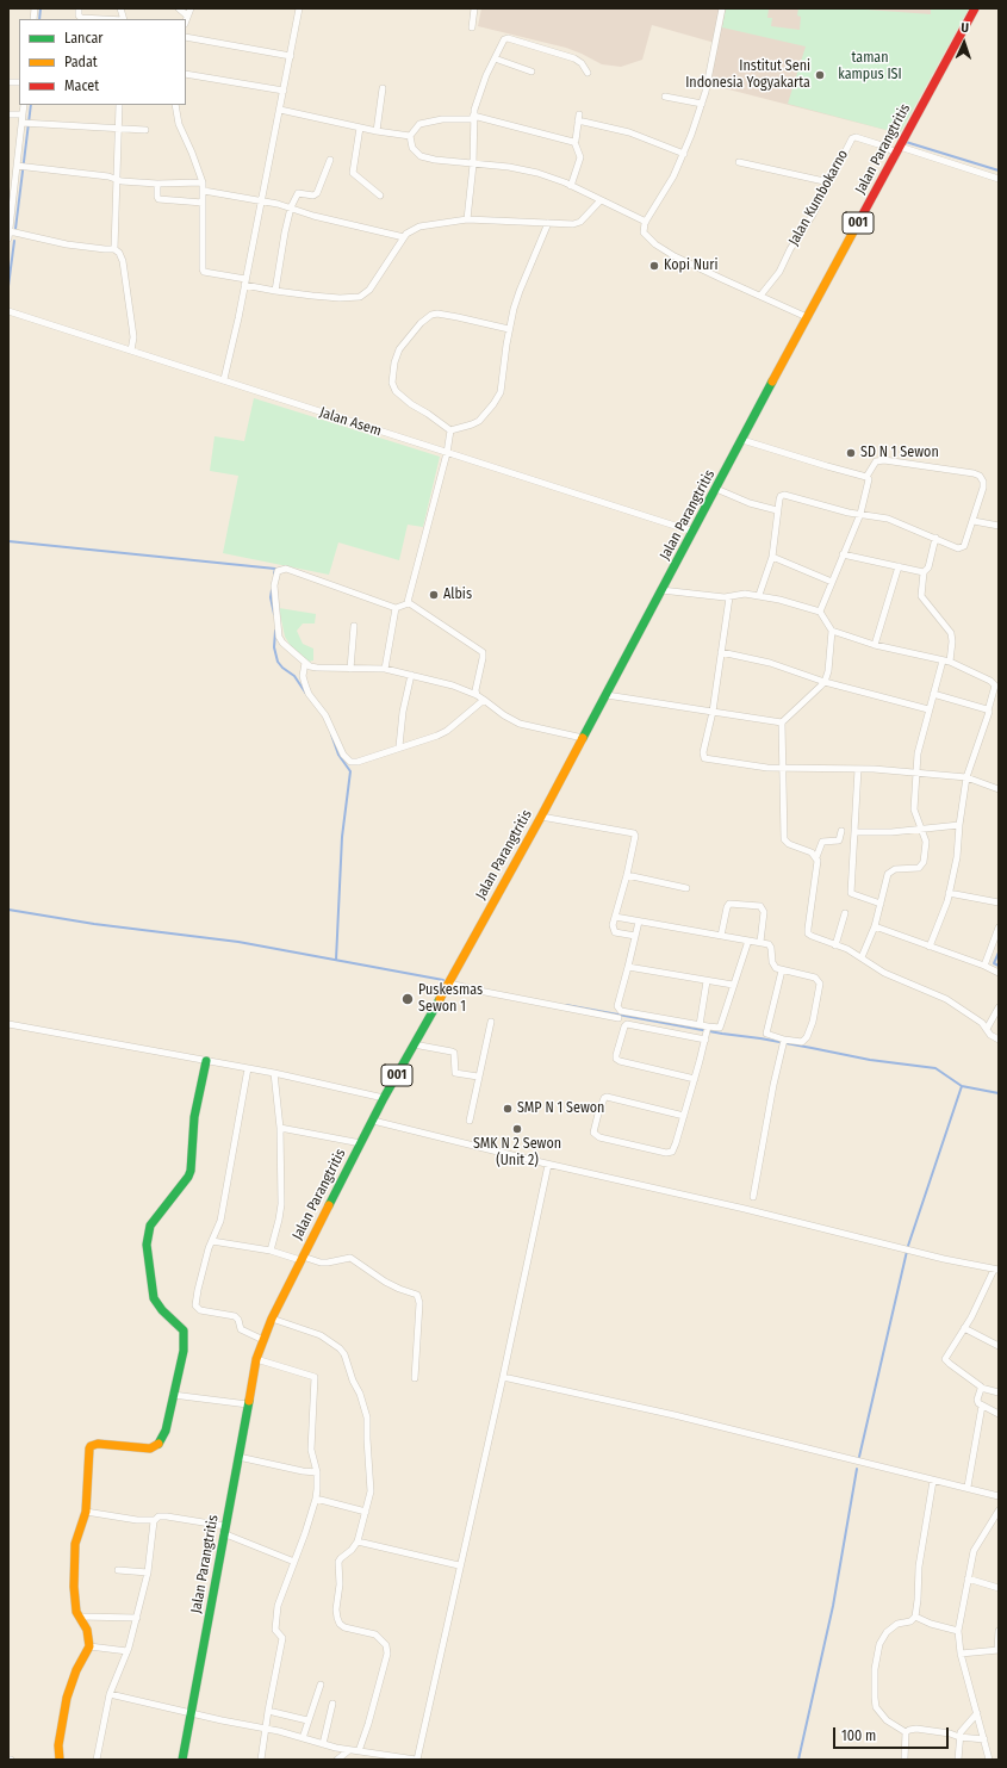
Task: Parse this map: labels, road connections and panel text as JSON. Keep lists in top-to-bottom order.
{
  "streets": {
    "main road": ["Jalan Parangtritis", "001"],
    "street": ["Jalan Kumbokarno", "Jalan Asem"]
  },
  "crossings": [
    ["Jalan Parangtritis", "Jalan Kumbokarno"],
    ["Jalan Parangtritis", "Jalan Asem"]
  ],
  "parks": ["taman kampus ISI"],
  "places": [
    "Institut Seni Indonesia Yogyakarta",
    "Kopi Nuri",
    "SD N 1 Sewon",
    "Albis",
    "Puskesmas Sewon 1",
    "SMP N 1 Sewon",
    "SMK N 2 Sewon (Unit 2)"
  ],
  "legend": ["Lancar", "Padat", "Macet"],
  "scale_bar": "100 m",
  "north": "top"
}
